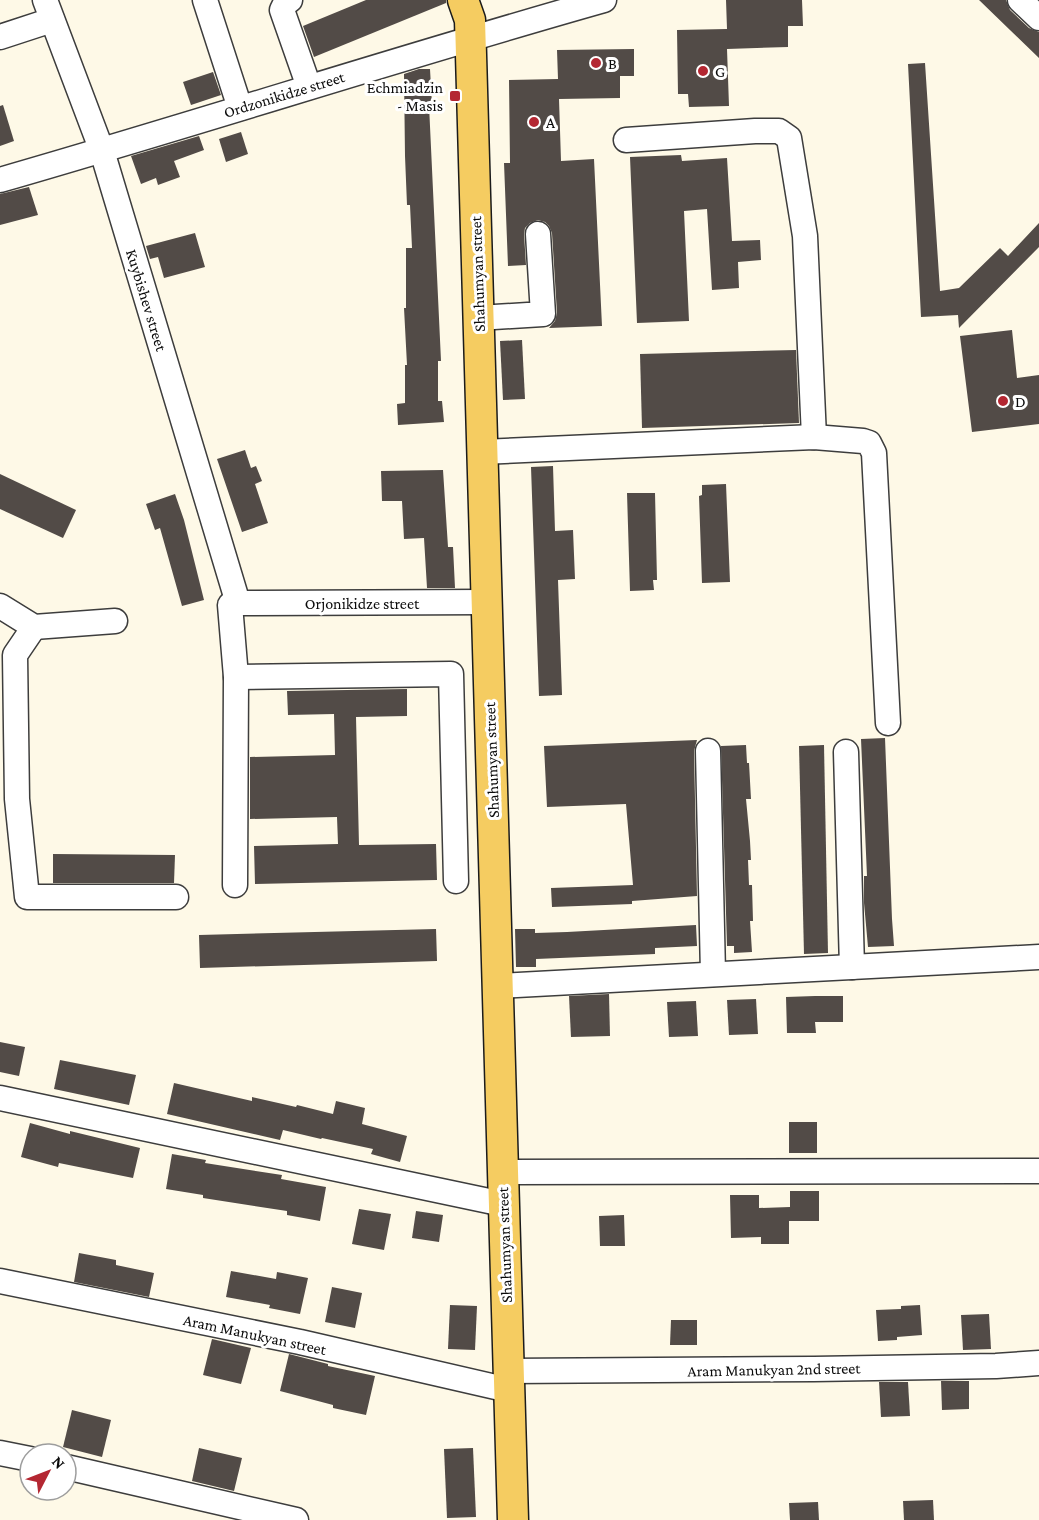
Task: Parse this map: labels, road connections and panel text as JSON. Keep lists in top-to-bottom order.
{
  "streets": {
    "main road": ["Shahumyan street"],
    "street": [
      "Ordzonikidze street",
      "Kuybishev street",
      "Orjonikidze street",
      "Aram Manukyan street",
      "Aram Manukyan 2nd street"
    ]
  },
  "crossings": [
    ["Ordzonikidze street", "Shahumyan street"],
    ["Ordzonikidze street", "Kuybishev street"],
    ["Shahumyan street", "Orjonikidze street"],
    ["Shahumyan street", "Aram Manukyan street"],
    ["Shahumyan street", "Aram Manukyan 2nd street"],
    ["Kuybishev street", "Orjonikidze street"],
    ["Aram Manukyan street", "Aram Manukyan 2nd street"]
  ],
  "places": {
    "other": [
      "B",
      "G",
      "A",
      "D"
    ],
    "transit": ["Echmiadzin - Masis"]
  },
  "north": "top right"
}
